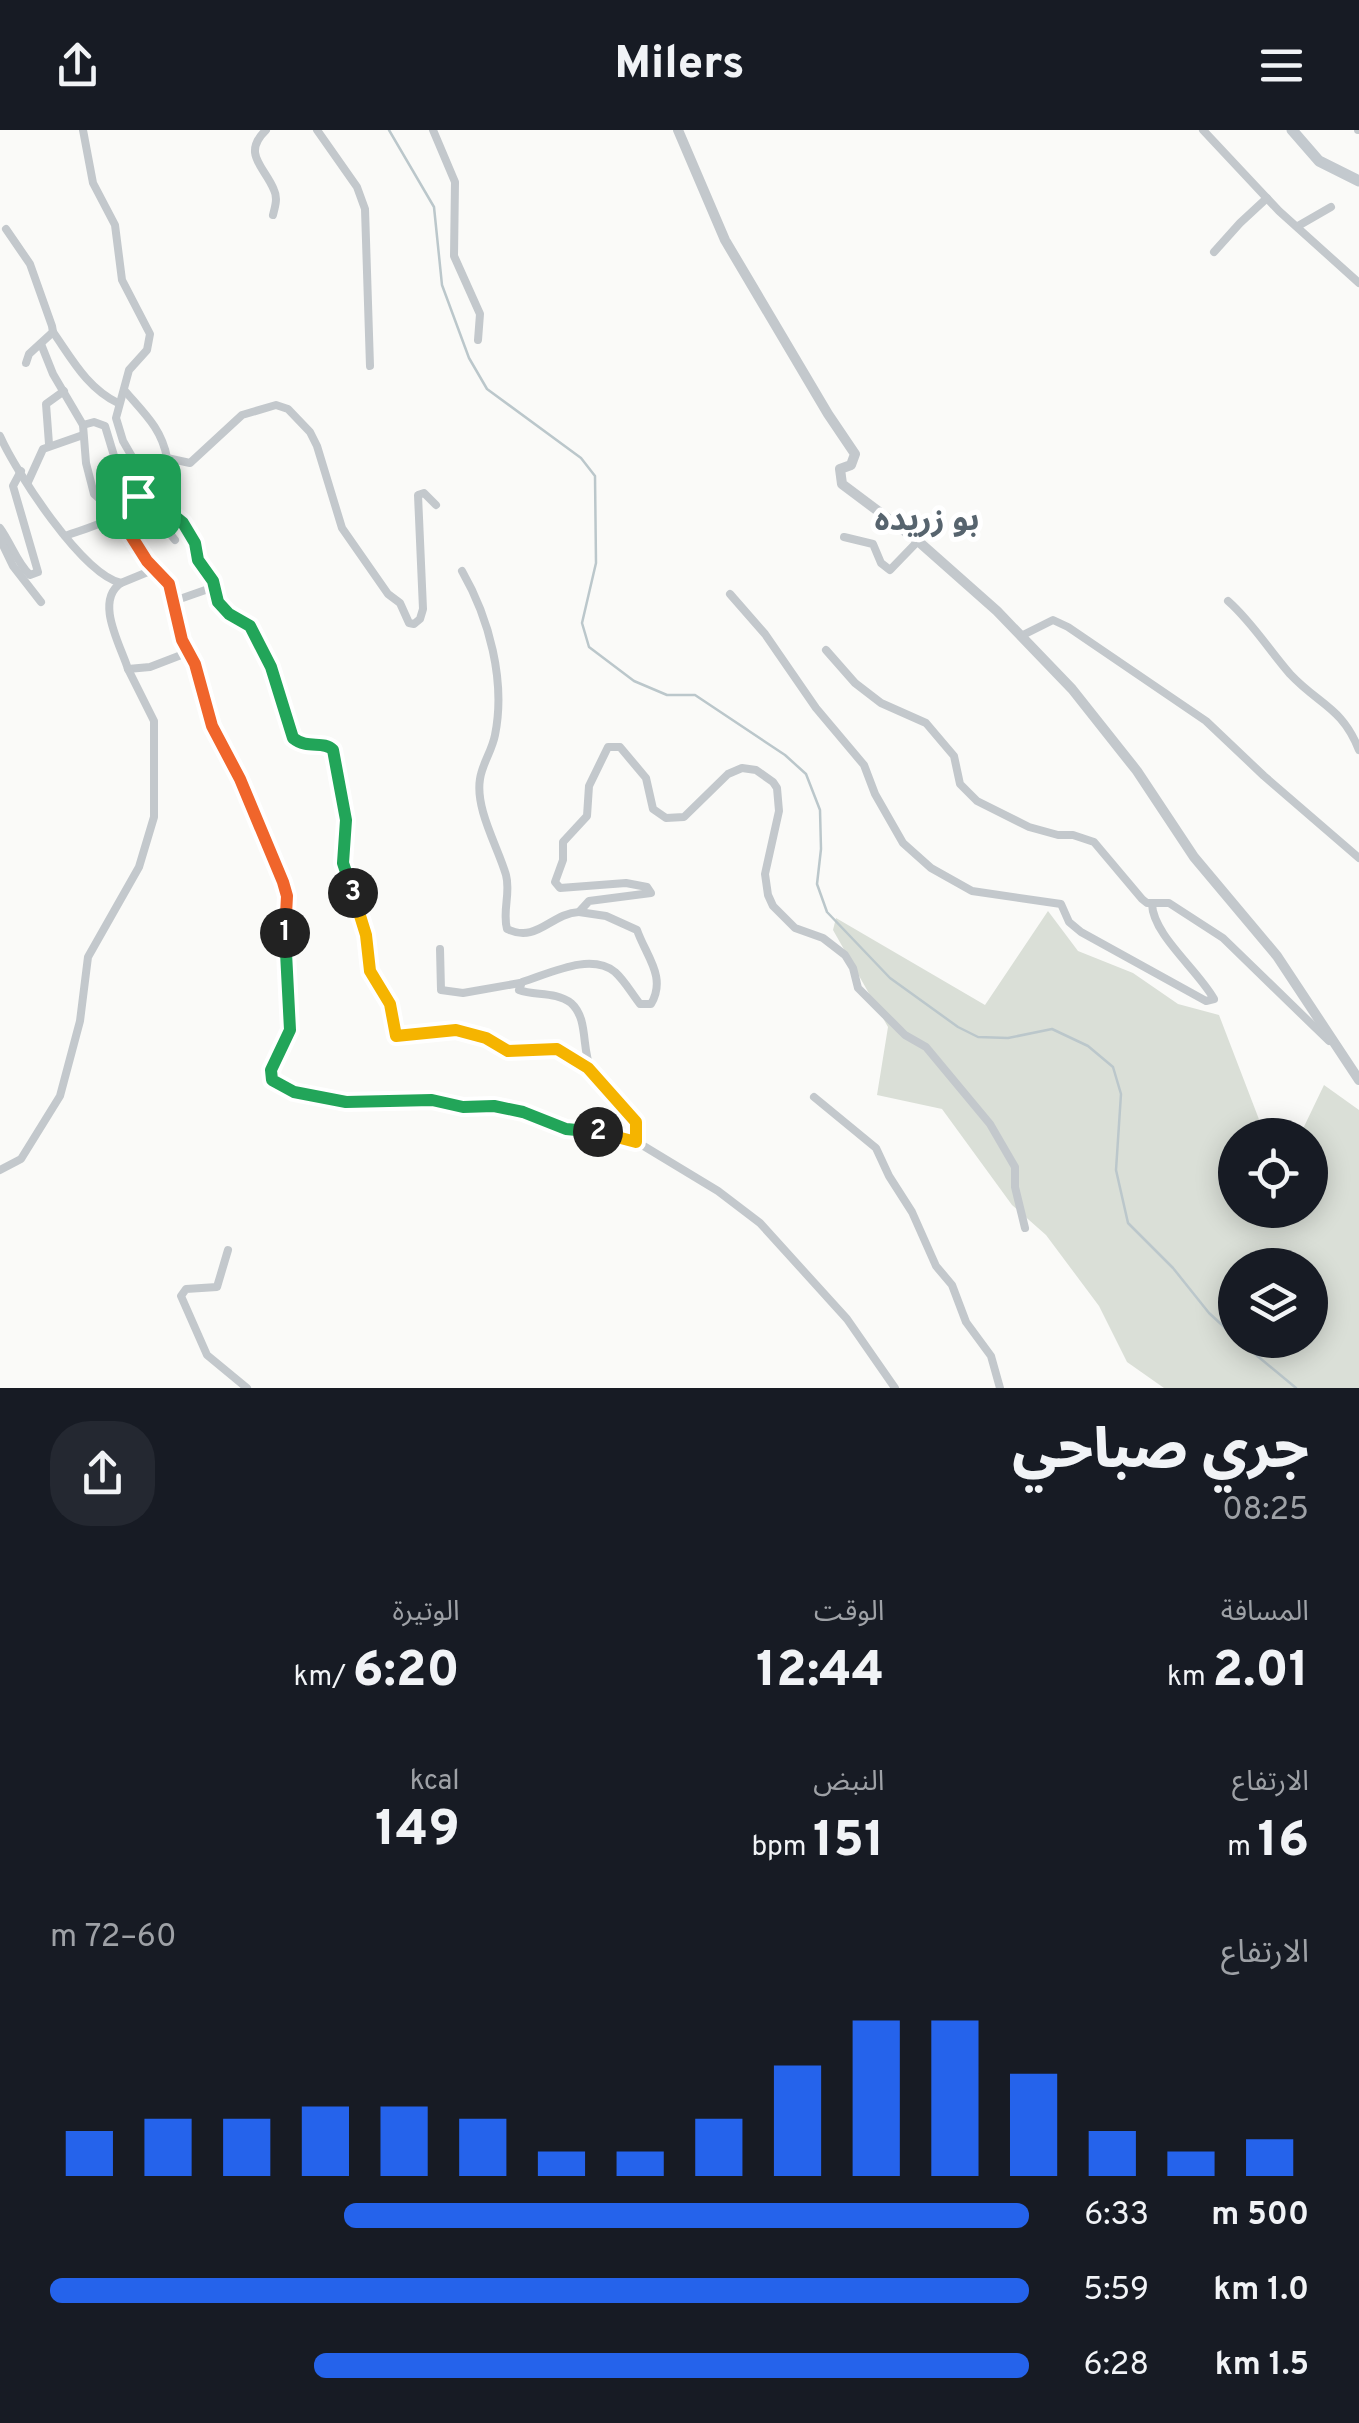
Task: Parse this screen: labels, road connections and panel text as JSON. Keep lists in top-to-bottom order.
{
  "districts": ["بو زريده"],
  "page": {
    "header": "Milers",
    "pins": ["3", "1", "2"],
    "heading": ["جري صباحي", "08:25"],
    "stats": [
      ["المسافة", "2.01 km"],
      ["الوقت", "12:44"],
      ["الوتيرة", "6:20 /km"],
      ["الارتفاع", "16 m"],
      ["النبض", "151 bpm"],
      ["kcal", "149"]
    ],
    "chart": ["الارتفاع", "60–72 m"],
    "list": [
      {
        "name": "500 m",
        "note": "6:33"
      },
      {
        "name": "1.0 km",
        "note": "5:59"
      },
      {
        "name": "1.5 km",
        "note": "6:28"
      }
    ]
  }
}
